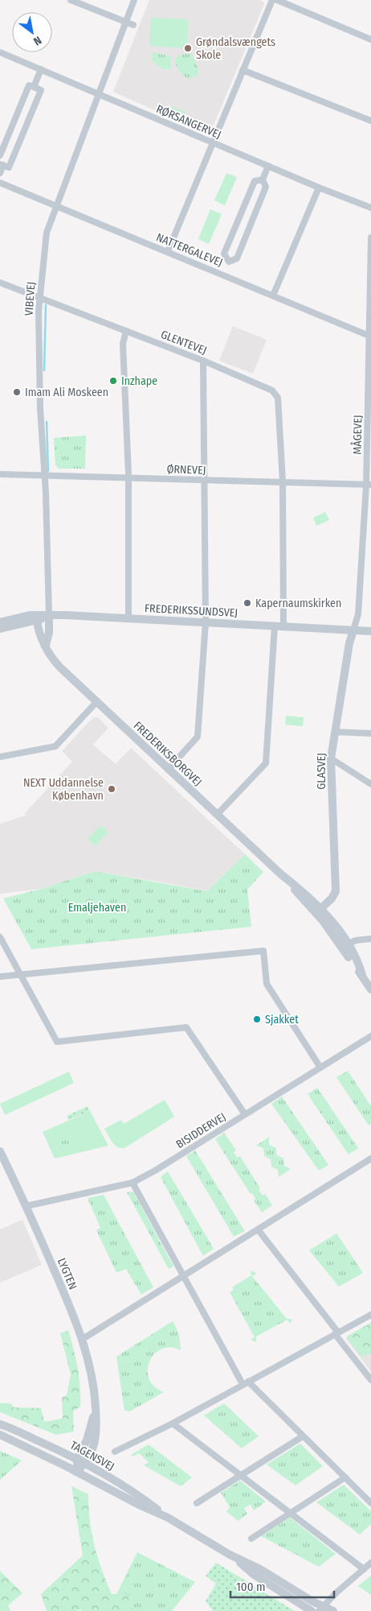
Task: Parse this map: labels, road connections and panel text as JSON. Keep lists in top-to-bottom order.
{
  "streets": {
    "street": [
      "RØRSANGERVEJ",
      "NATTERGALEVEJ",
      "VIBEVEJ",
      "GLENTEVEJ",
      "MÅGEVEJ",
      "ØRNEVEJ",
      "FREDERIKSSUNDSVEJ",
      "FREDERIKSBORGVEJ",
      "GLASVEJ",
      "BISIDDERVEJ",
      "LYGTEN",
      "TAGENSVEJ"
    ]
  },
  "crossings": [
    ["RØRSANGERVEJ", "VIBEVEJ"],
    ["NATTERGALEVEJ", "VIBEVEJ"],
    ["NATTERGALEVEJ", "MÅGEVEJ"],
    ["VIBEVEJ", "GLENTEVEJ"],
    ["VIBEVEJ", "ØRNEVEJ"],
    ["VIBEVEJ", "FREDERIKSSUNDSVEJ"],
    ["GLENTEVEJ", "ØRNEVEJ"],
    ["GLENTEVEJ", "FREDERIKSSUNDSVEJ"],
    ["GLENTEVEJ", "FREDERIKSBORGVEJ"],
    ["MÅGEVEJ", "ØRNEVEJ"],
    ["MÅGEVEJ", "FREDERIKSSUNDSVEJ"],
    ["MÅGEVEJ", "GLASVEJ"],
    ["FREDERIKSSUNDSVEJ", "GLASVEJ"],
    ["FREDERIKSBORGVEJ", "GLASVEJ"],
    ["BISIDDERVEJ", "LYGTEN"],
    ["LYGTEN", "TAGENSVEJ"]
  ],
  "parks": ["Emaljehaven"],
  "places": [
    "Grøndalsvængets Skole",
    "Inzhape",
    "Imam Ali Moskeen",
    "Kapernaumskirken",
    "NEXT Uddannelse København",
    "Sjakket"
  ],
  "scale_bar": "100 m",
  "north": "bottom right"
}
